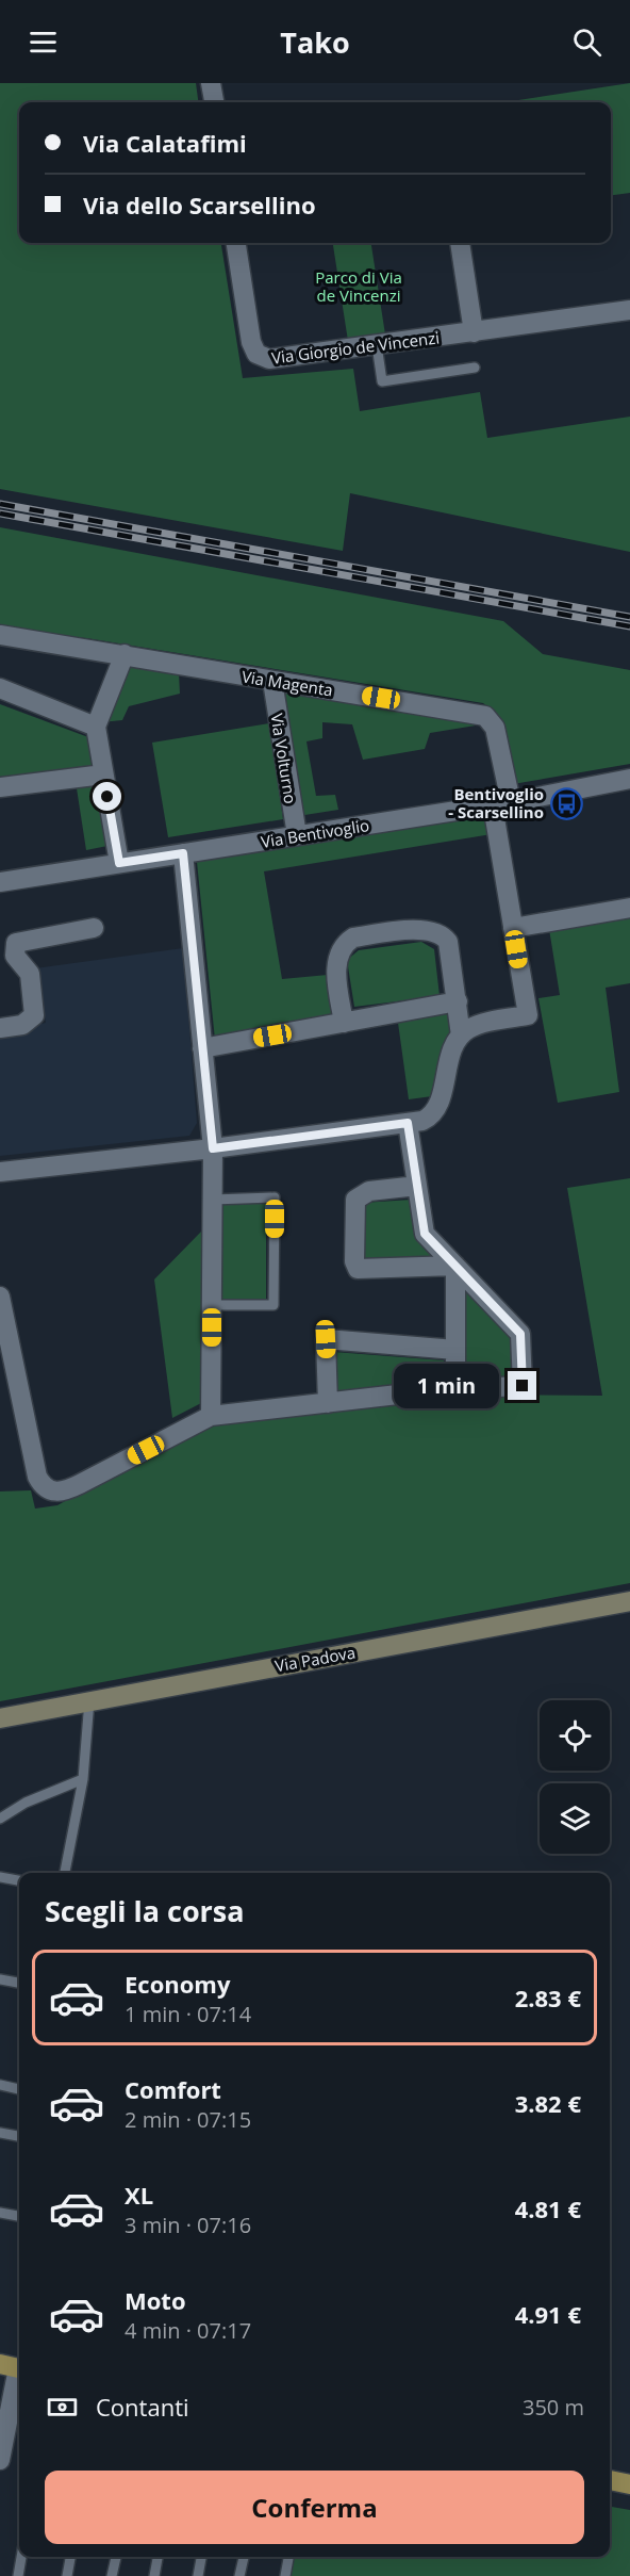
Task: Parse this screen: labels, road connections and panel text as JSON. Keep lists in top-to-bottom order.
{
  "streets": {
    "main road": ["Via Padova"],
    "street": [
      "Via Giorgio de Vincenzi",
      "Via Magenta",
      "Via Volturno",
      "Via Bentivoglio"
    ]
  },
  "crossings": [
    ["Via Magenta", "Via Volturno"],
    ["Via Magenta", "Via Bentivoglio"],
    ["Via Volturno", "Via Bentivoglio"]
  ],
  "parks": ["Parco di Via de Vincenzi"],
  "places": {
    "bus stop": ["Bentivoglio - Scarsellino"]
  },
  "page": {
    "header": "Tako",
    "banner": ["Via Calatafimi", "Via dello Scarsellino"],
    "bubble": "1 min",
    "heading": "Scegli la corsa",
    "list": [
      {
        "name": "Economy",
        "note": "1 min · 07:14",
        "value": "2.83 €"
      },
      {
        "name": "Comfort",
        "note": "2 min · 07:15",
        "value": "3.82 €"
      },
      {
        "name": "XL",
        "note": "3 min · 07:16",
        "value": "4.81 €"
      },
      {
        "name": "Moto",
        "note": "4 min · 07:17",
        "value": "4.91 €"
      }
    ],
    "pay": ["Contanti", "350 m"],
    "buttons": "Conferma"
  }
}
